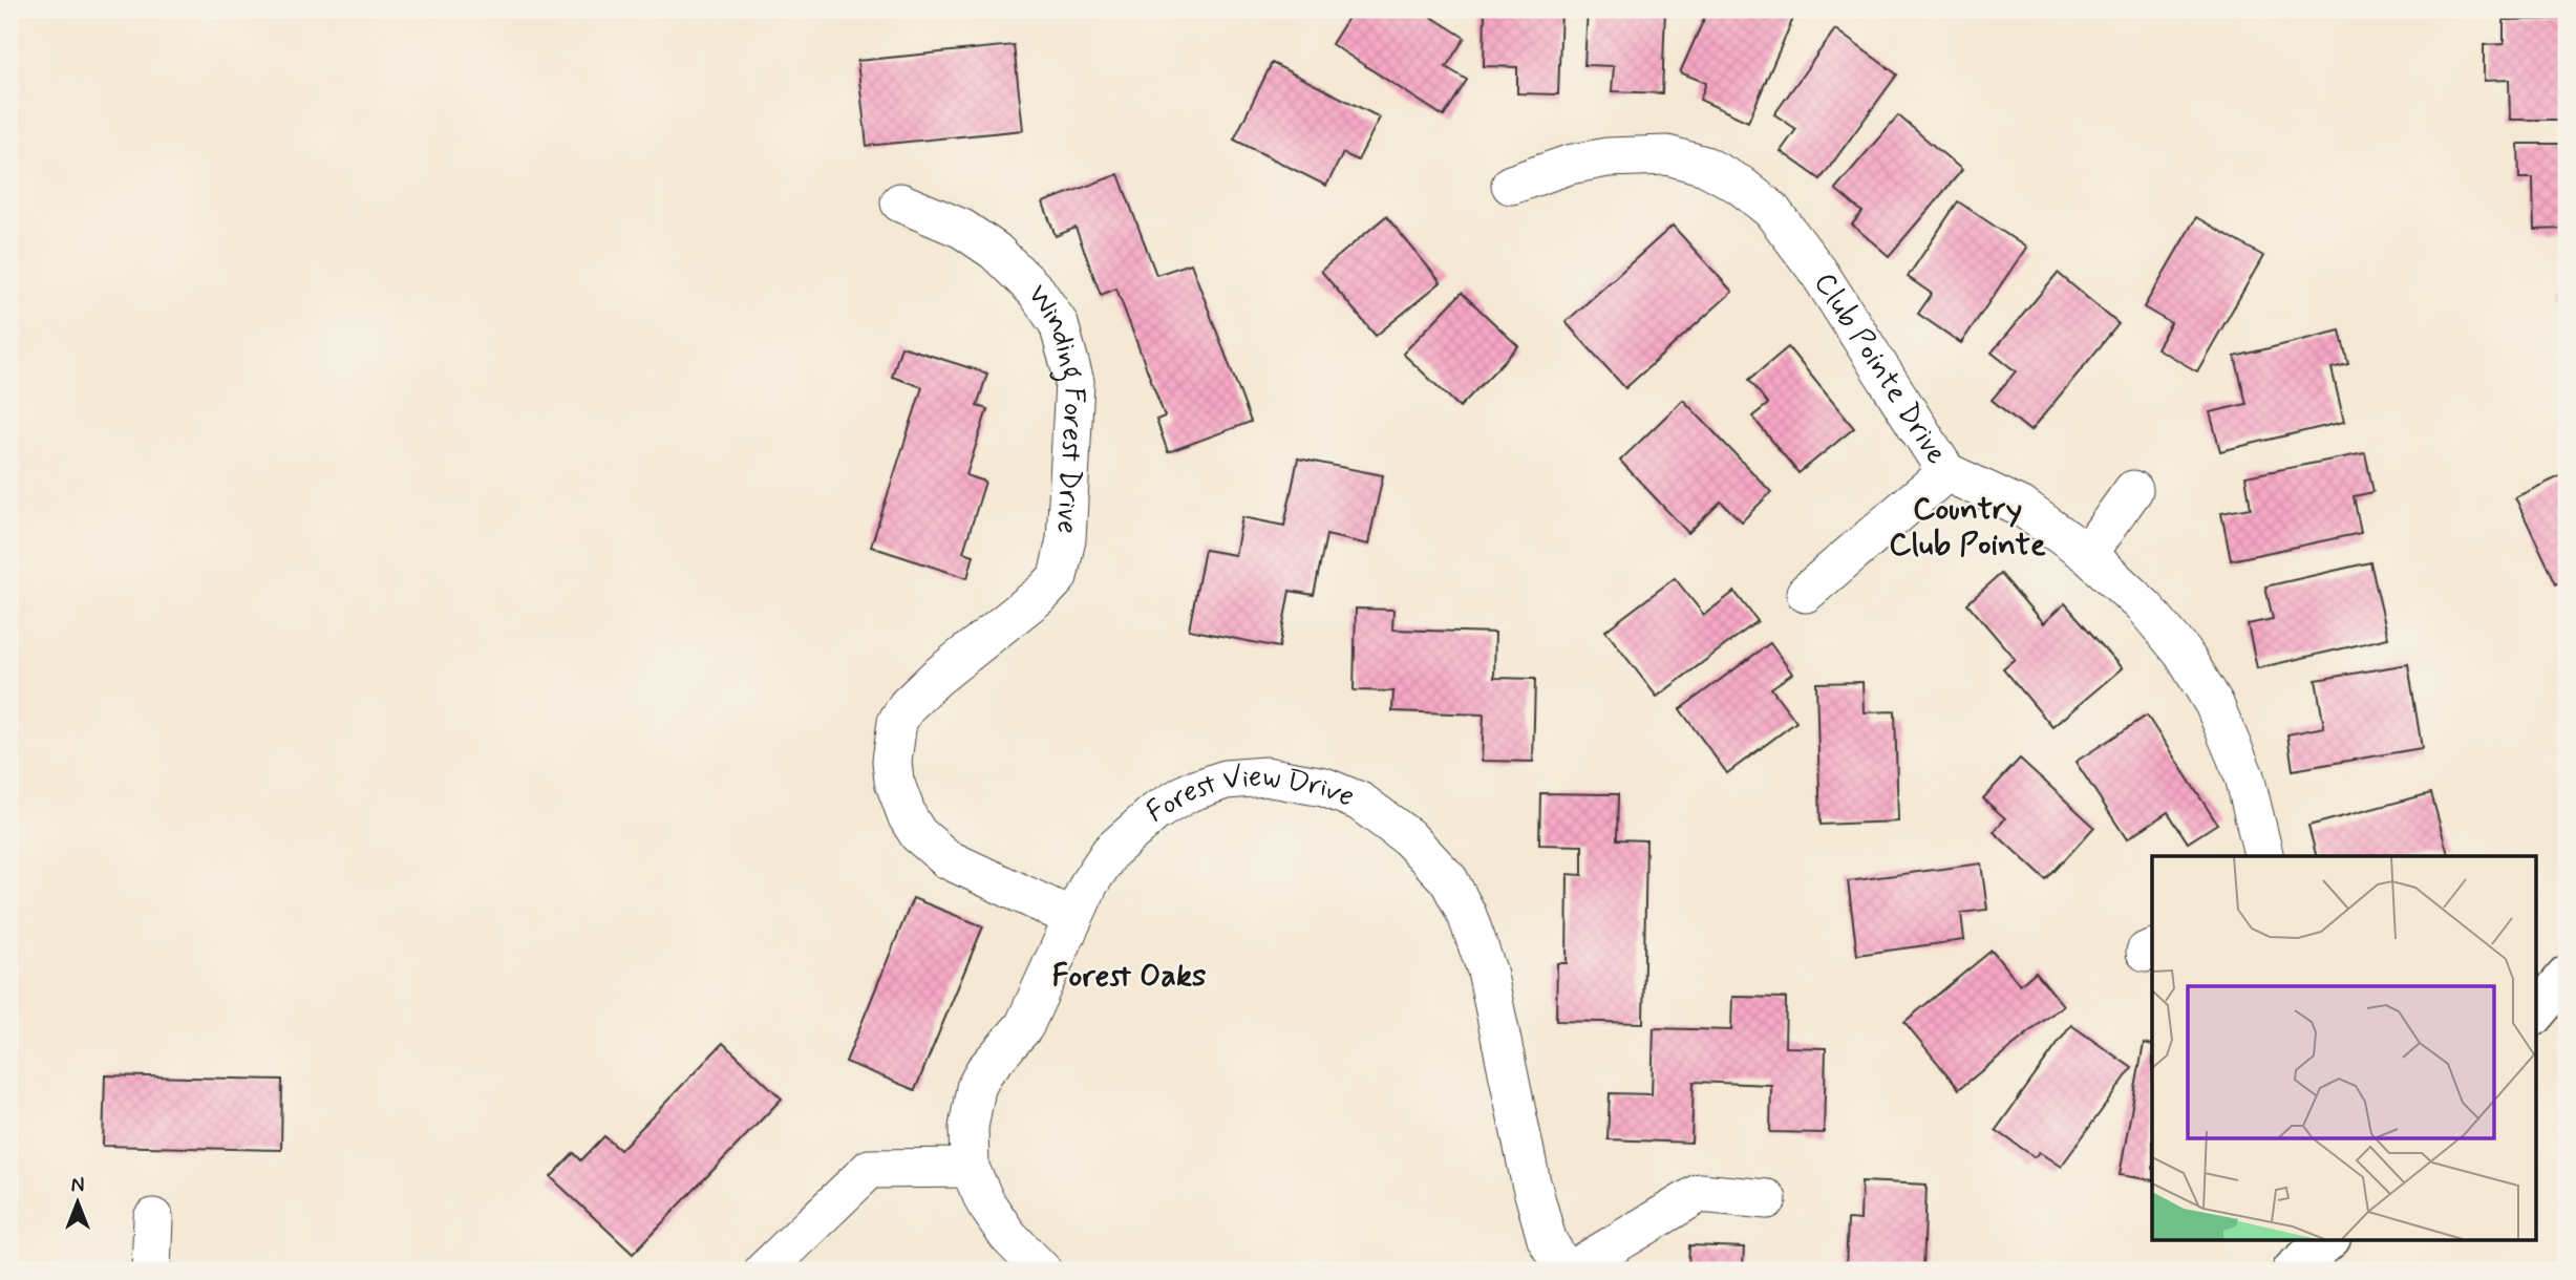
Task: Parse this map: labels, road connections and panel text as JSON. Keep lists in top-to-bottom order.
{
  "streets": {
    "street": ["Club Pointe Drive", "Winding Forest Drive", "Forest View Drive"]
  },
  "crossings": [
    ["Winding Forest Drive", "Forest View Drive"]
  ],
  "districts": ["Country Club Pointe", "Forest Oaks"],
  "north": "top"
}
